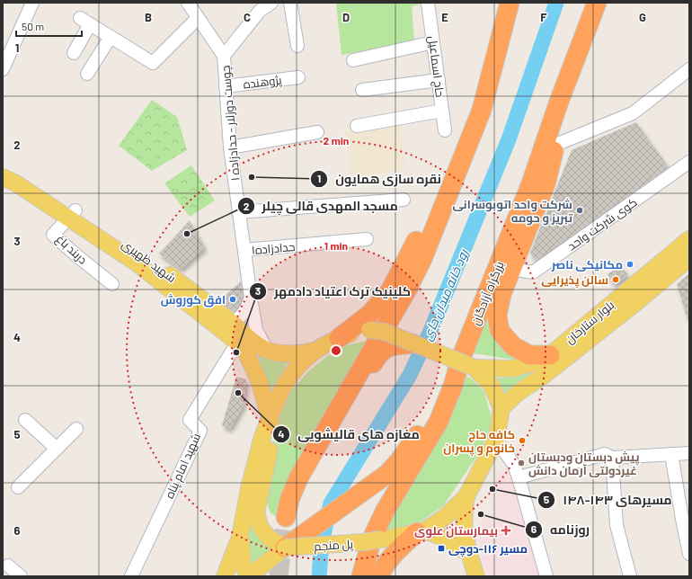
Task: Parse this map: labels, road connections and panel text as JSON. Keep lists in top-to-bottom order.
{
  "streets": {
    "highway": ["بزرگراه آزادگان"],
    "main road": ["شهید ظهیری", "بلوار ستارخان", "پل منجم"],
    "street": [
      "حاج اسماعیل",
      "پژوهنده",
      "چوست دوزلار - حدادزاده ۱",
      "کوی شرکت واحد",
      "حدادزاده۱",
      "دربند باغ",
      "شهید امام پناه"
    ]
  },
  "crossings": [
    ["پژوهنده", "چوست دوزلار - حدادزاده ۱"],
    ["چوست دوزلار - حدادزاده ۱", "حدادزاده۱"],
    ["چوست دوزلار - حدادزاده ۱", "شهید ظهیری"],
    ["دربند باغ", "شهید ظهیری"],
    ["شهید ظهیری", "شهید امام پناه"],
    ["شهید ظهیری", "پل منجم"],
    ["بزرگراه آزادگان", "بلوار ستارخان"]
  ],
  "water": ["رود خانه میدان چای"],
  "places": {
    "other": [
      "نقره سازی همایون",
      "شرکت واحد اتوبوسرانی تبریز و حومه",
      "مسجد المهدی قالی چیلر",
      "مکانیکی ناصر",
      "سالن پذیرایی",
      "افق کوروش",
      "کلینیک ترک اعتیاد دادمهر",
      "مغازه های قالیشویی",
      "کافه حاج‌ خانوم‌ و پسران",
      "پیش دبستان ودبستان غیردولتی آرمان دانش",
      "مسیرهای ۱۴۳-۱۴۸",
      "روزنامه"
    ],
    "health": ["بیمارستان علوی"],
    "transit": ["مسیر ۱۱۶-دوچی"]
  },
  "scale_bar": "50 m",
  "grid": {
    "columns": [
      "B",
      "C",
      "D",
      "E",
      "F",
      "G"
    ],
    "rows": [
      "1",
      "2",
      "3",
      "4",
      "5",
      "6"
    ]
  },
  "rings": ["2 min", "1 min"]
}
